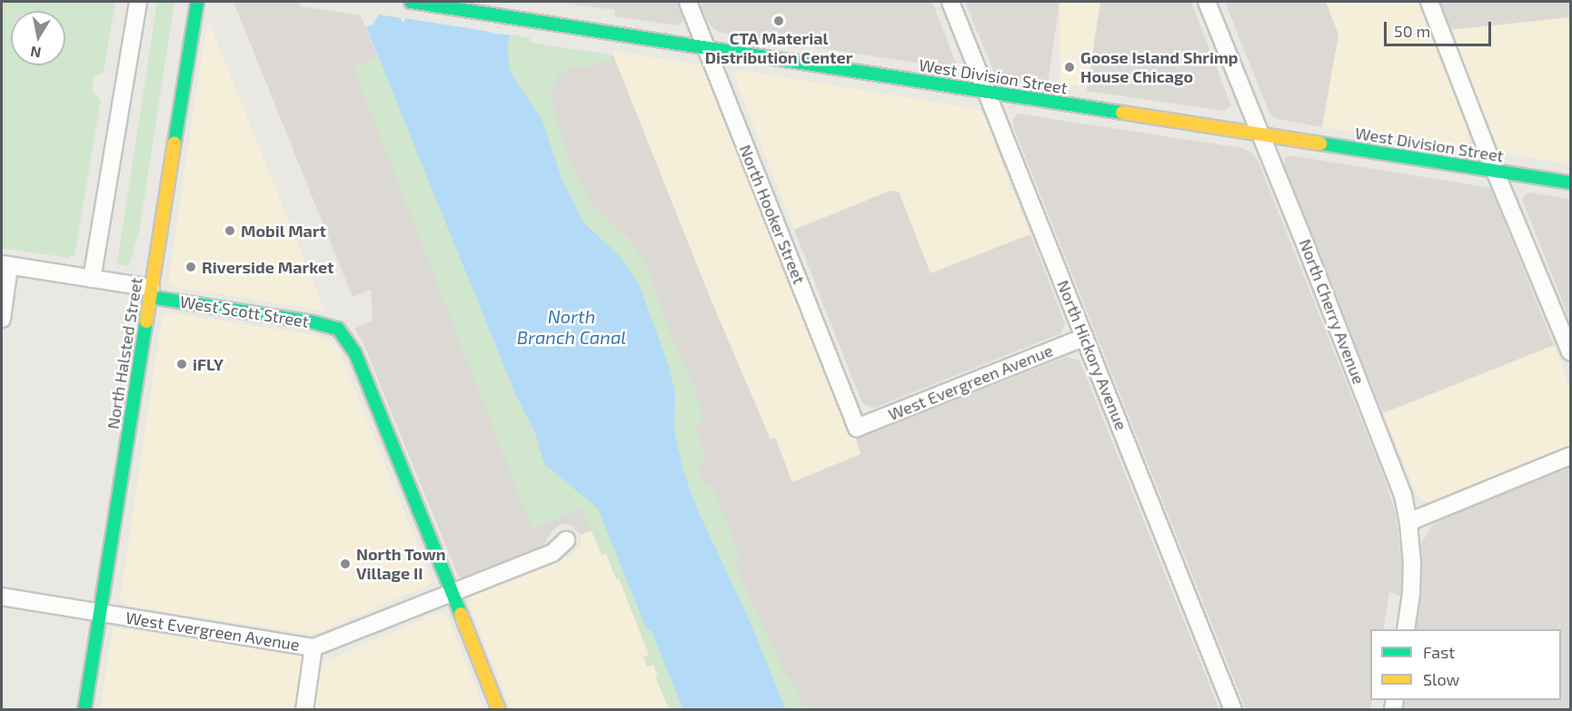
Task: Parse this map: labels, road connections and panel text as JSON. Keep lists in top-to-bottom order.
{
  "streets": {
    "main road": ["West Division Street", "West Scott Street", "North Halsted Street"],
    "street": [
      "North Hooker Street",
      "North Cherry Avenue",
      "North Hickory Avenue",
      "West Evergreen Avenue"
    ]
  },
  "crossings": [
    ["West Division Street", "North Hooker Street"],
    ["West Division Street", "North Cherry Avenue"],
    ["West Division Street", "North Hickory Avenue"],
    ["North Hooker Street", "West Evergreen Avenue"],
    ["West Scott Street", "North Halsted Street"],
    ["West Scott Street", "West Evergreen Avenue"],
    ["North Halsted Street", "West Evergreen Avenue"],
    ["North Hickory Avenue", "West Evergreen Avenue"]
  ],
  "water": ["North Branch Canal"],
  "places": [
    "CTA Material Distribution Center",
    "Goose Island Shrimp House Chicago",
    "Mobil Mart",
    "Riverside Market",
    "iFLY",
    "North Town Village II"
  ],
  "legend": ["Fast", "Slow"],
  "scale_bar": "50 m",
  "north": "bottom"
}
